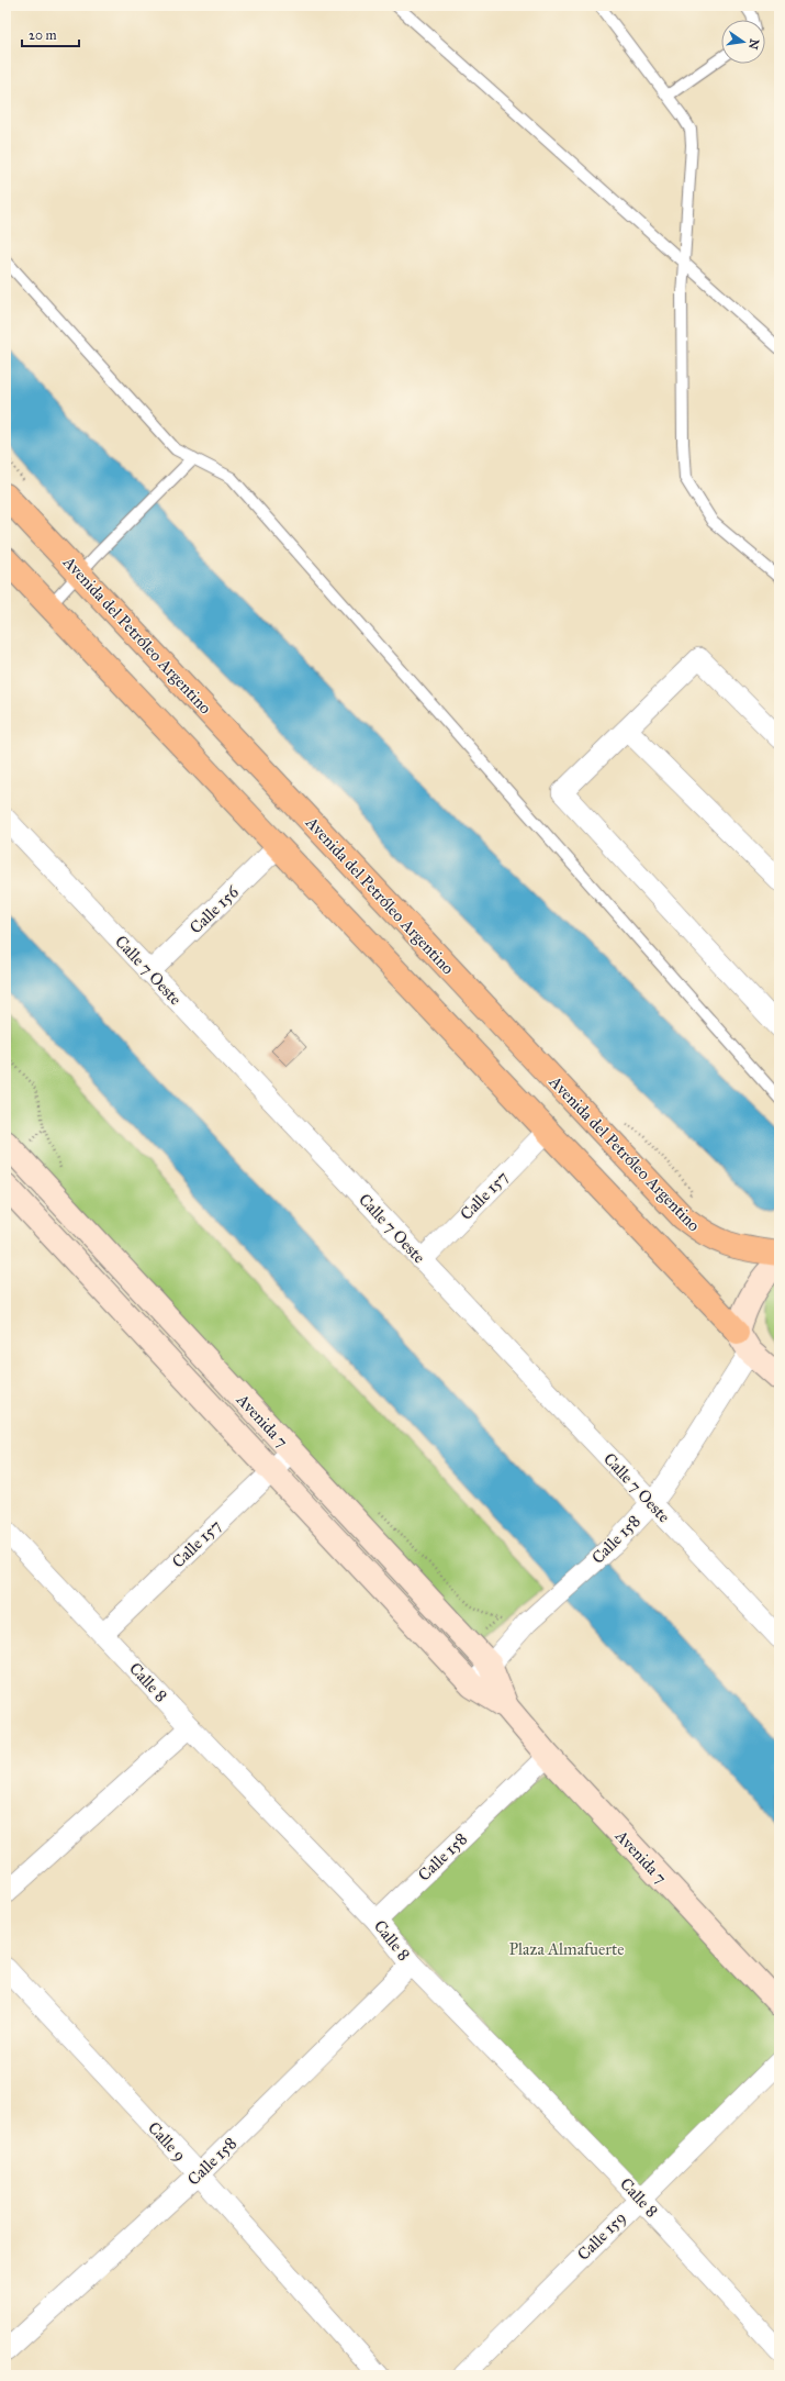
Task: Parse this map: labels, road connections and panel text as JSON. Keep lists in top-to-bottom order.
{
  "streets": {
    "main road": ["Avenida del Petróleo Argentino", "Avenida 7"],
    "street": [
      "Calle 156",
      "Calle 7 Oeste",
      "Calle 157",
      "Calle 158",
      "Calle 8",
      "Calle 9",
      "Calle 159"
    ]
  },
  "crossings": [
    ["Calle 156", "Calle 7 Oeste"],
    ["Calle 7 Oeste", "Calle 157"],
    ["Calle 7 Oeste", "Calle 158"],
    ["Calle 157", "Avenida 7"],
    ["Calle 157", "Calle 8"],
    ["Avenida 7", "Calle 158"],
    ["Calle 158", "Calle 8"],
    ["Calle 158", "Calle 9"],
    ["Calle 8", "Calle 159"]
  ],
  "parks": ["Plaza Almafuerte"],
  "scale_bar": "20 m",
  "north": "right"
}
